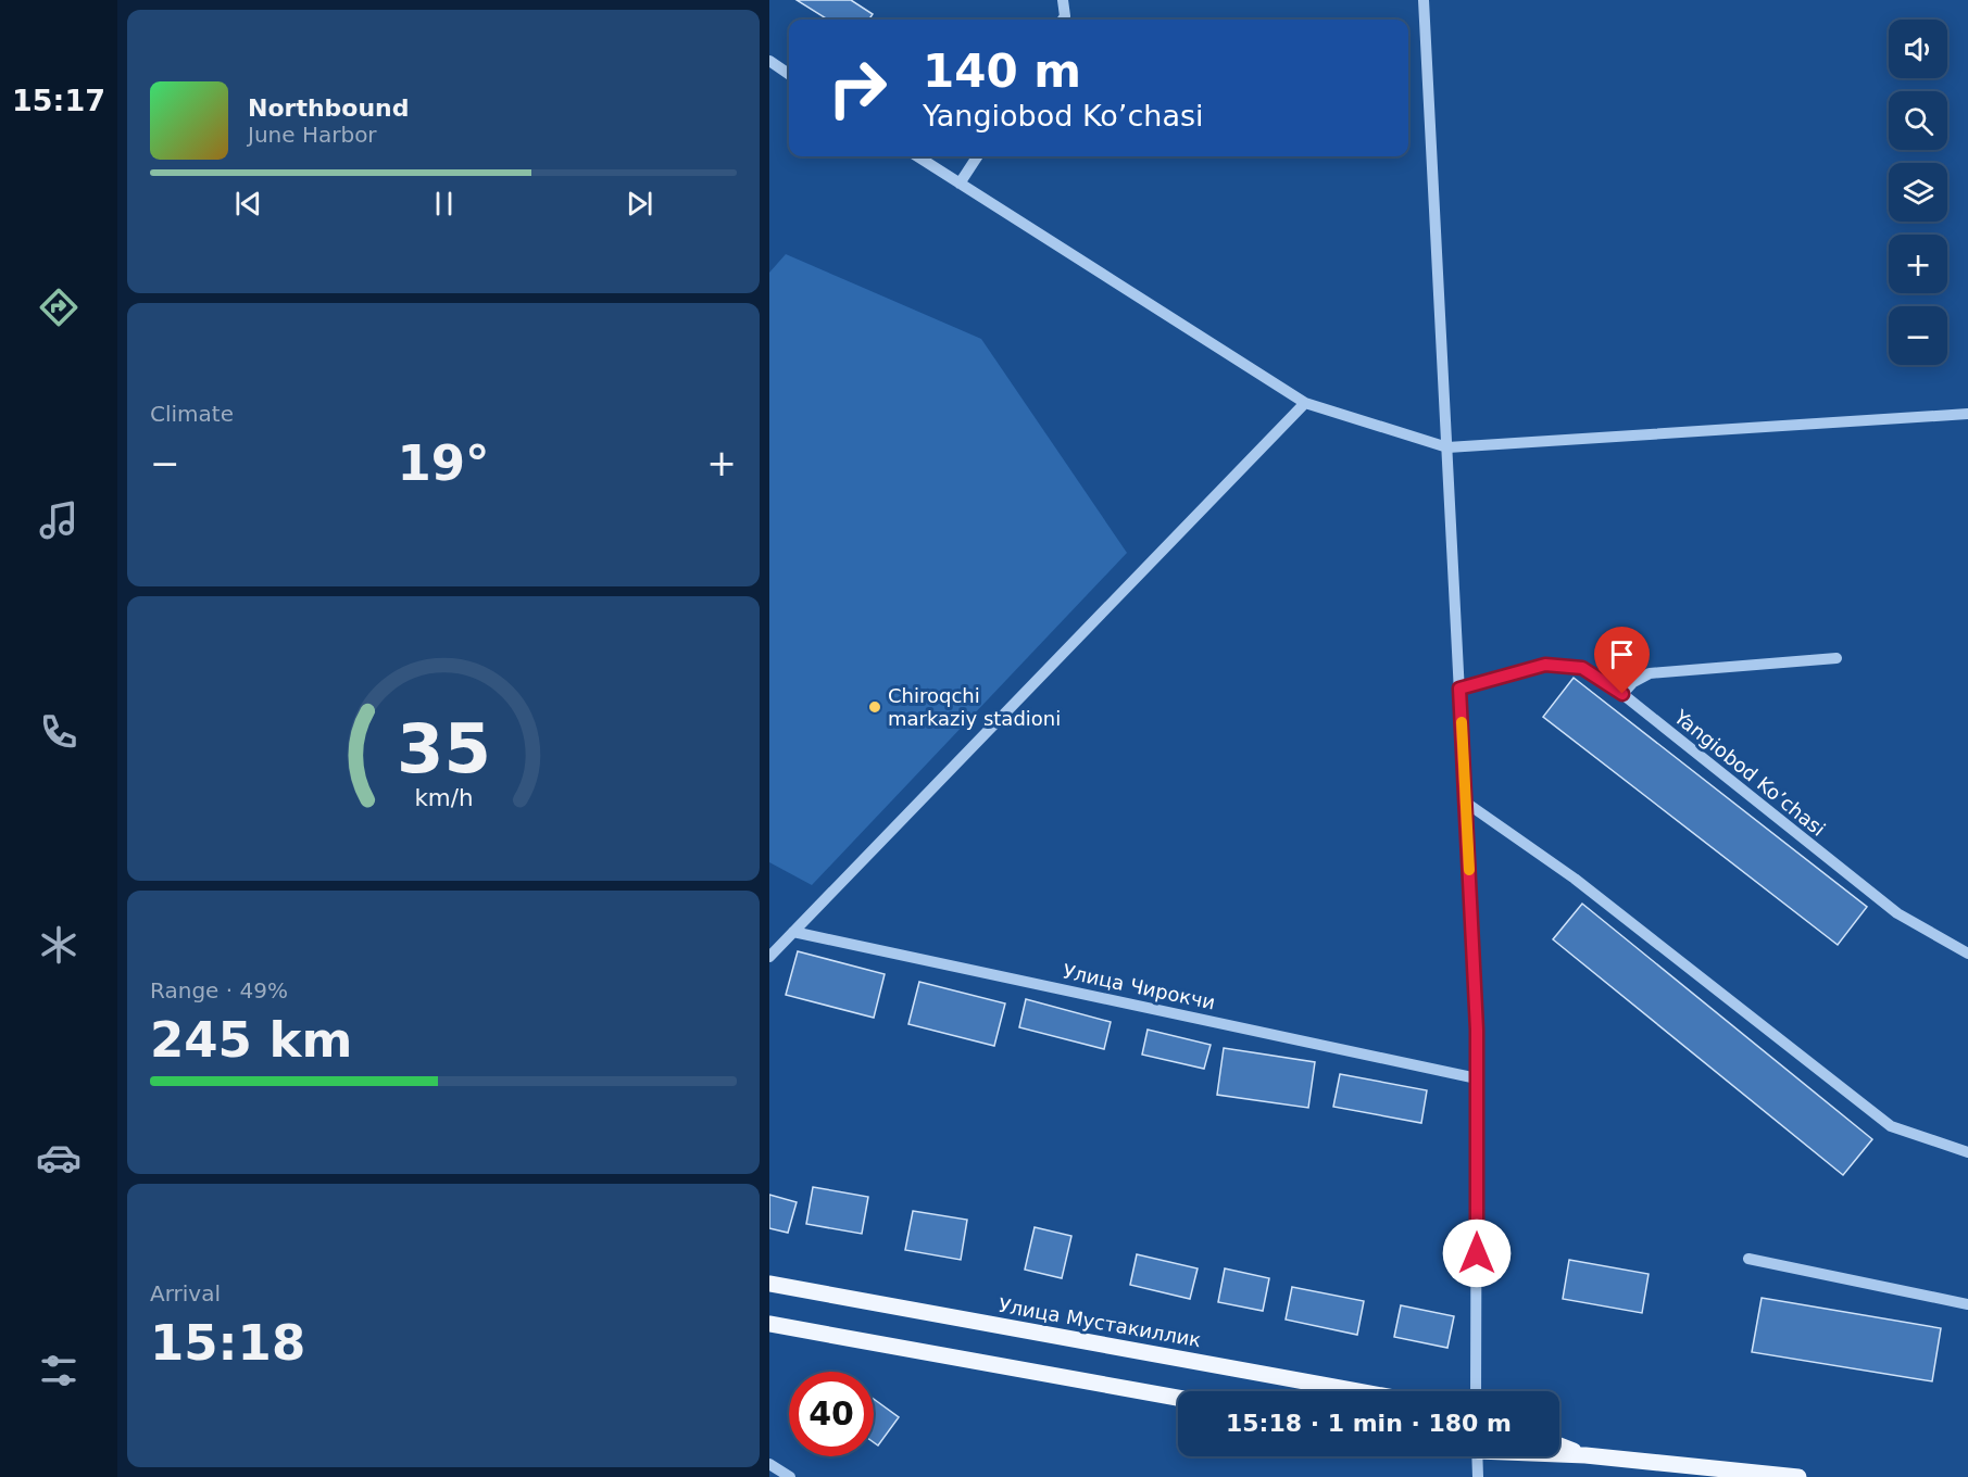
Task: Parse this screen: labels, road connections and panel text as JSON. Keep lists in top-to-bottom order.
{
  "streets": {
    "main road": ["Улица Мустакиллик"],
    "street": ["Yangiobod Ko’chasi", "Улица Чирокчи"]
  },
  "places": ["Chiroqchi markaziy stadioni"],
  "page": {
    "tabs": "15:17",
    "map_buttons": ["+", "−"],
    "turn": ["140 m", "Yangiobod Ko’chasi"],
    "song": ["Northbound", "June Harbor"],
    "tile": [
      "Climate",
      ["Range · 49%", "245 km"],
      ["Arrival", "15:18"]
    ],
    "heat": ["−", "19°", "+"],
    "limit": "40",
    "trip": "15:18 · 1 min · 180 m",
    "gauge": ["35", "km/h"]
  }
}
